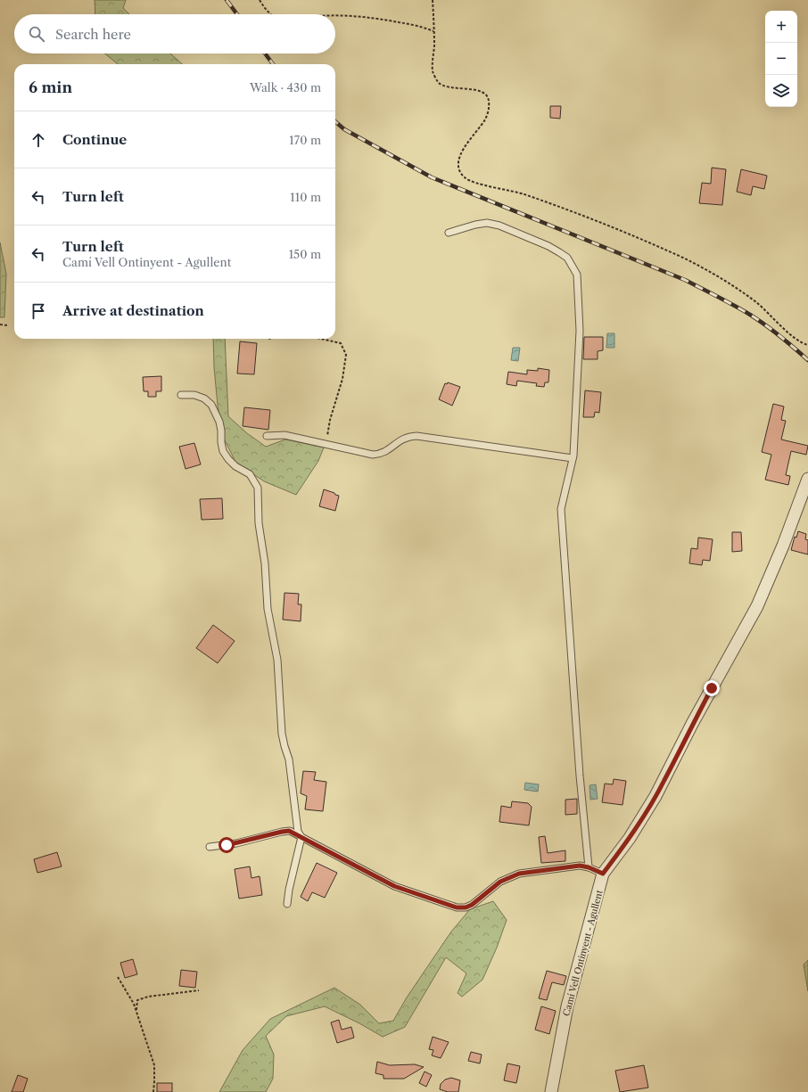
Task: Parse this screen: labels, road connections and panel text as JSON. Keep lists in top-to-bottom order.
{
  "streets": {
    "street": ["Camí Vell Ontinyent - Agullent"]
  },
  "page": {
    "map_buttons": ["+", "−"],
    "search": "Search here",
    "heading": ["6 min", "Walk · 430 m"],
    "list": [
      ["Continue", "170 m"],
      ["Turn left", "110 m"],
      ["Turn left", "Camí Vell Ontinyent - Agullent", "150 m"],
      "Arrive at destination"
    ]
  }
}
